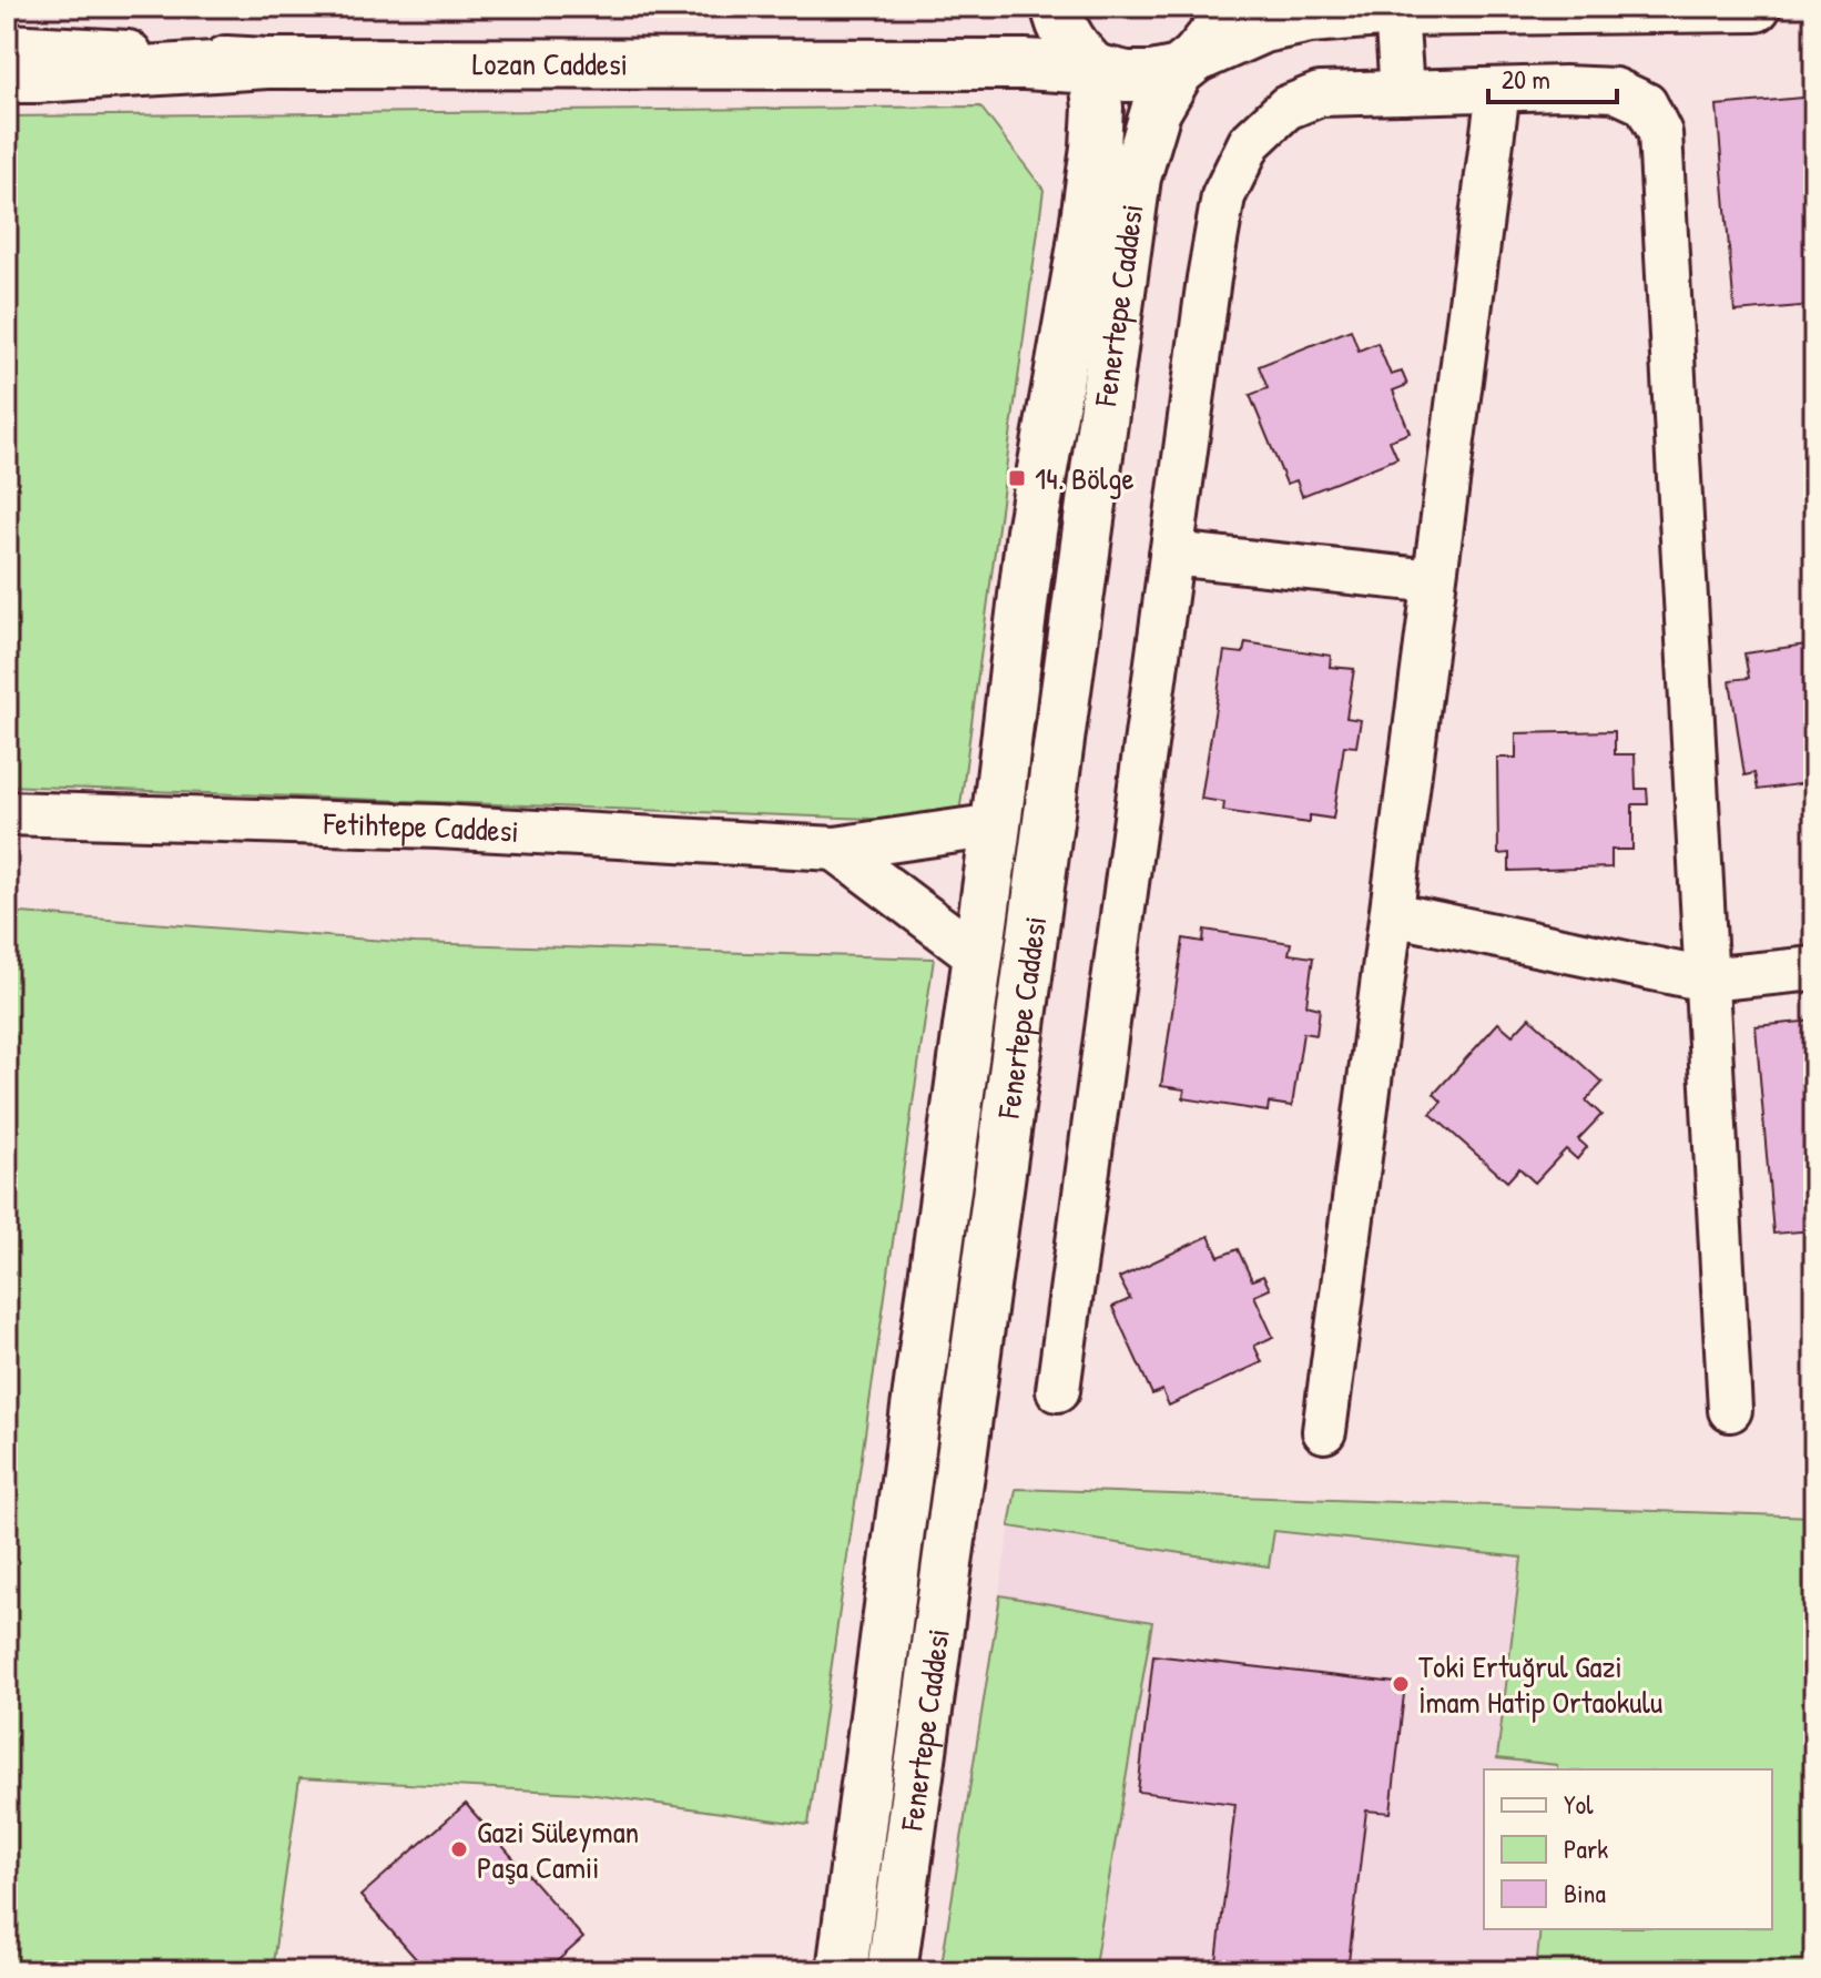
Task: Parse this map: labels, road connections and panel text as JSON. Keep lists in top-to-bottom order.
{
  "streets": {
    "main road": ["Lozan Caddesi", "Fenertepe Caddesi"],
    "street": ["Fetihtepe Caddesi"]
  },
  "crossings": [
    ["Lozan Caddesi", "Fenertepe Caddesi"],
    ["Fenertepe Caddesi", "Fetihtepe Caddesi"]
  ],
  "places": {
    "transit": ["14. Bölge"],
    "other": ["Toki Ertuğrul Gazi İmam Hatip Ortaokulu", "Gazi Süleyman Paşa Camii"]
  },
  "legend": ["Yol", "Park", "Bina"],
  "scale_bar": "20 m"
}
